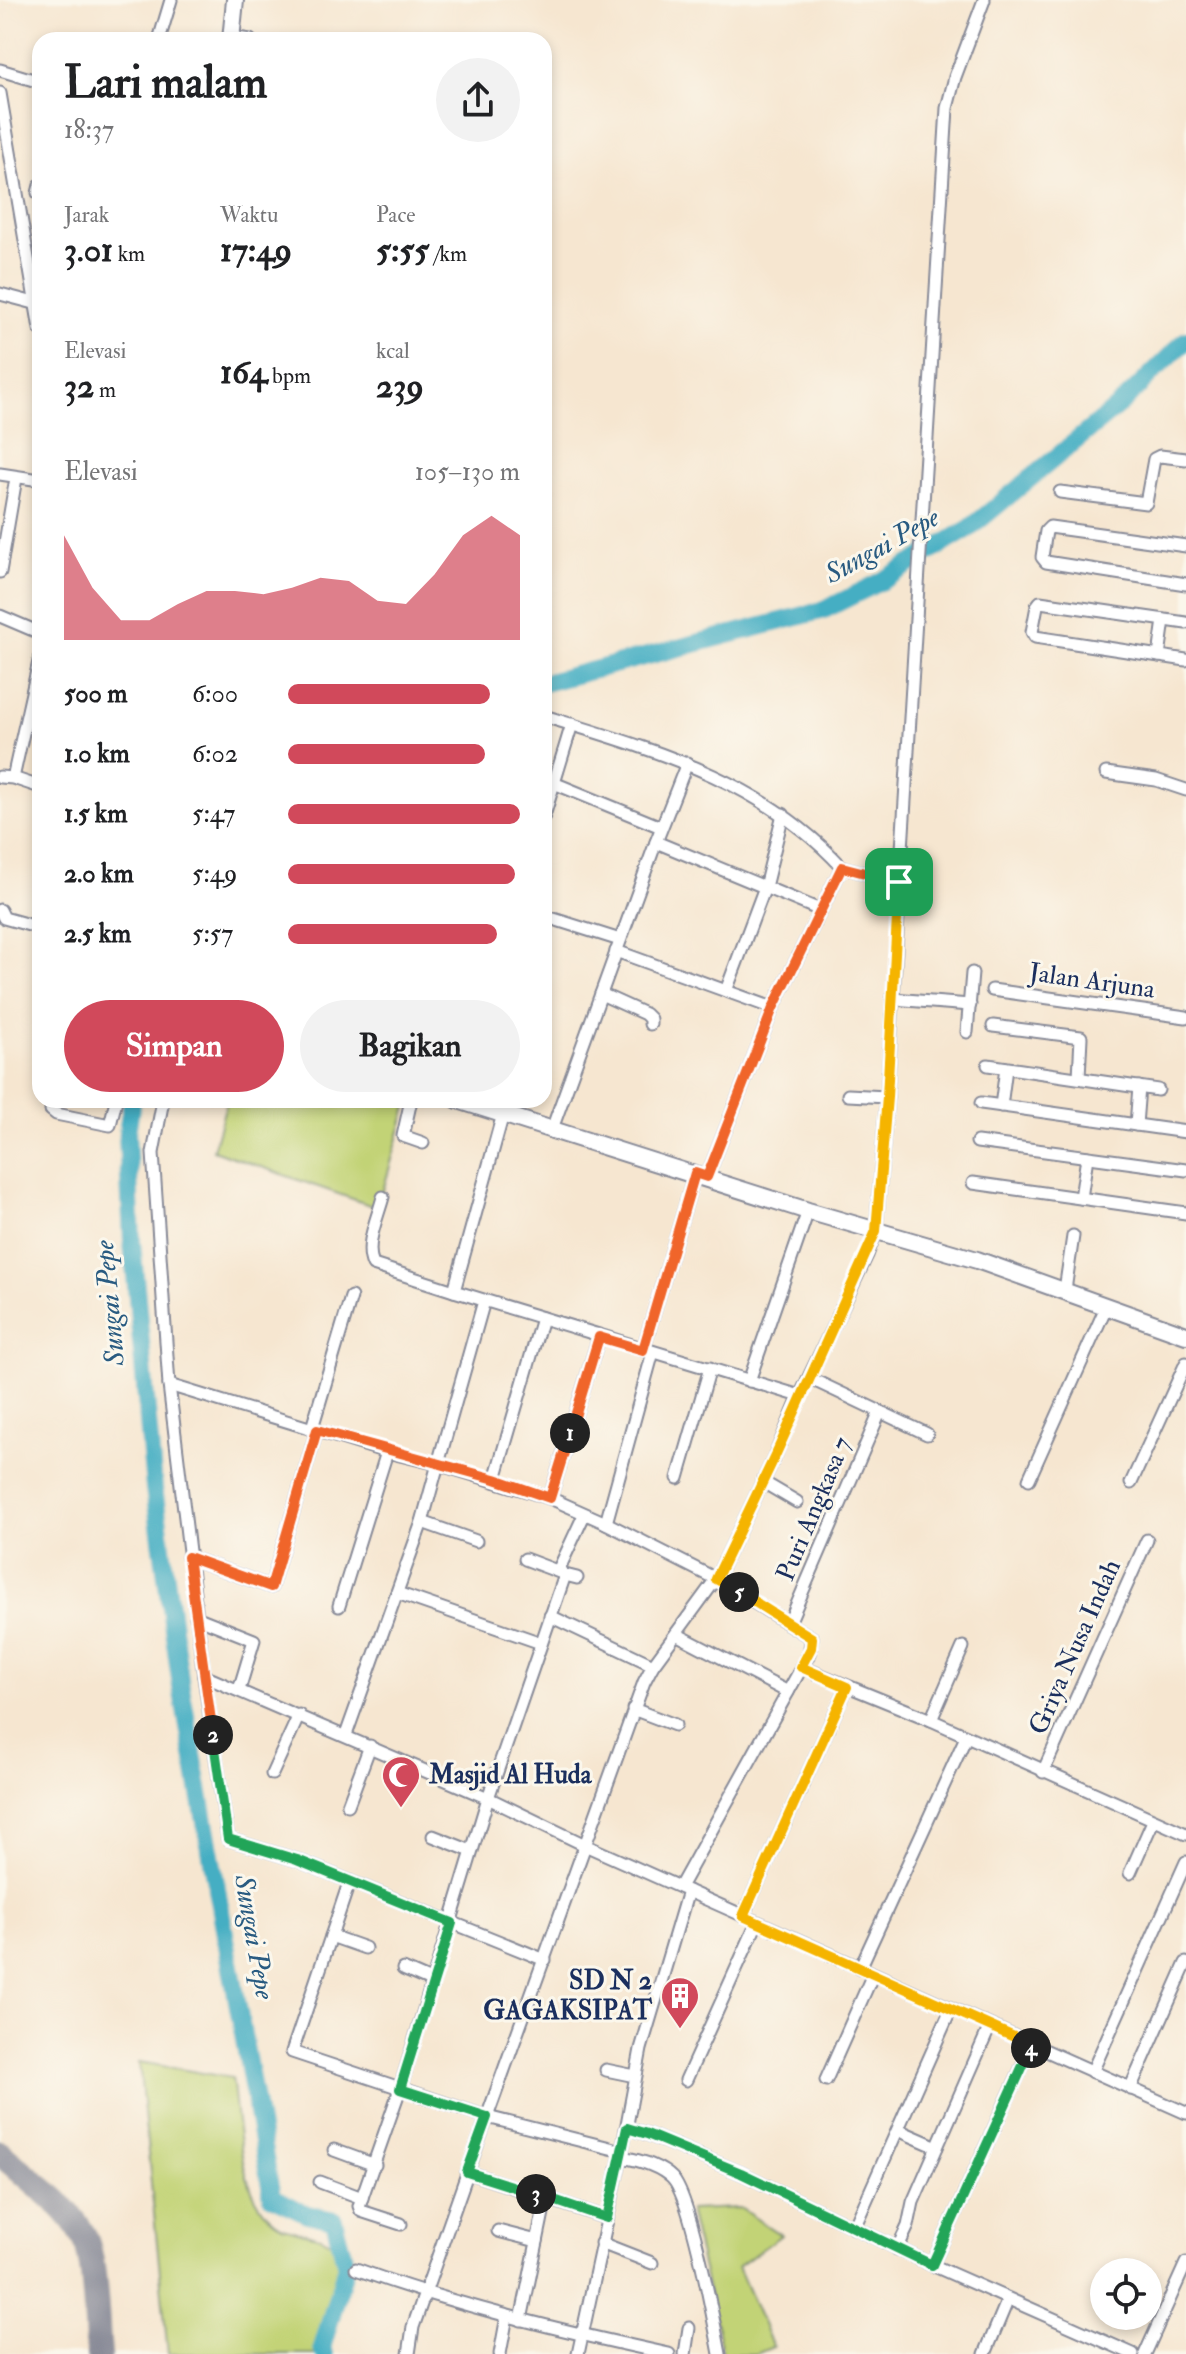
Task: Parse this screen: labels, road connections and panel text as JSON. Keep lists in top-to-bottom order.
{
  "streets": {
    "street": ["Jalan Arjuna", "Puri Angkasa 7", "Griya Nusa Indah"]
  },
  "water": ["Sungai Pepe"],
  "places": {
    "mosque": ["Masjid Al Huda"],
    "building": ["SD N 2 GAGAKSIPAT"]
  },
  "page": {
    "heading": ["Lari malam", "18:37"],
    "stats": [
      ["Jarak", "3.01 km"],
      ["Waktu", "17:49"],
      ["Pace", "5:55 /km"],
      ["Elevasi", "32 m"],
      ["164 bpm"],
      ["kcal", "239"]
    ],
    "chart": ["Elevasi", "105–130 m"],
    "list": [
      {
        "name": "500 m",
        "note": "6:00"
      },
      {
        "name": "1.0 km",
        "note": "6:02"
      },
      {
        "name": "1.5 km",
        "note": "5:47"
      },
      {
        "name": "2.0 km",
        "note": "5:49"
      },
      {
        "name": "2.5 km",
        "note": "5:57"
      }
    ],
    "buttons": ["Simpan", "Bagikan"],
    "pins": [
      "1",
      "5",
      "2",
      "4",
      "3"
    ]
  }
}
